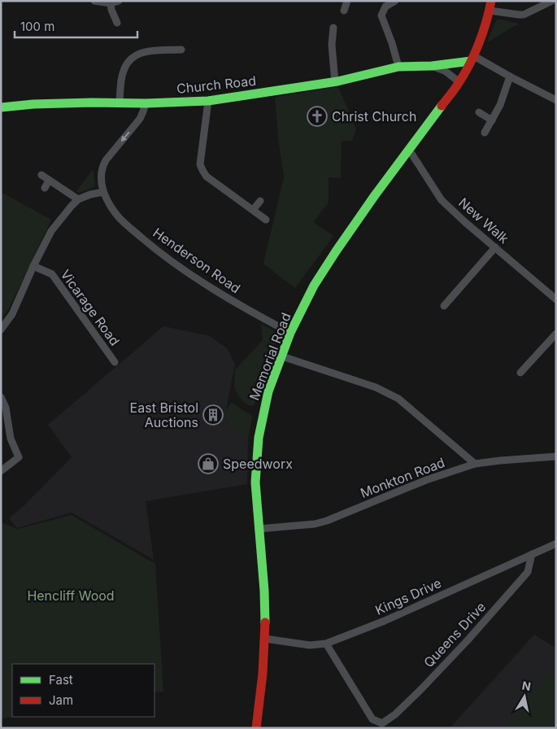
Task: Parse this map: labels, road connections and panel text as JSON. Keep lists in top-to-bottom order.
{
  "streets": {
    "street": [
      "Church Road",
      "New Walk",
      "Henderson Road",
      "Vicarage Road",
      "Memorial Road",
      "Monkton Road",
      "Kings Drive",
      "Queens Drive"
    ]
  },
  "crossings": [
    ["Church Road", "Memorial Road"],
    ["New Walk", "Memorial Road"],
    ["Henderson Road", "Memorial Road"],
    ["Memorial Road", "Monkton Road"],
    ["Memorial Road", "Kings Drive"],
    ["Kings Drive", "Queens Drive"]
  ],
  "parks": ["Hencliff Wood"],
  "places": {
    "church": ["Christ Church"],
    "building": ["East Bristol Auctions"],
    "shop": ["Speedworx"]
  },
  "legend": ["Fast", "Jam"],
  "scale_bar": "100 m",
  "north": "top"
}
